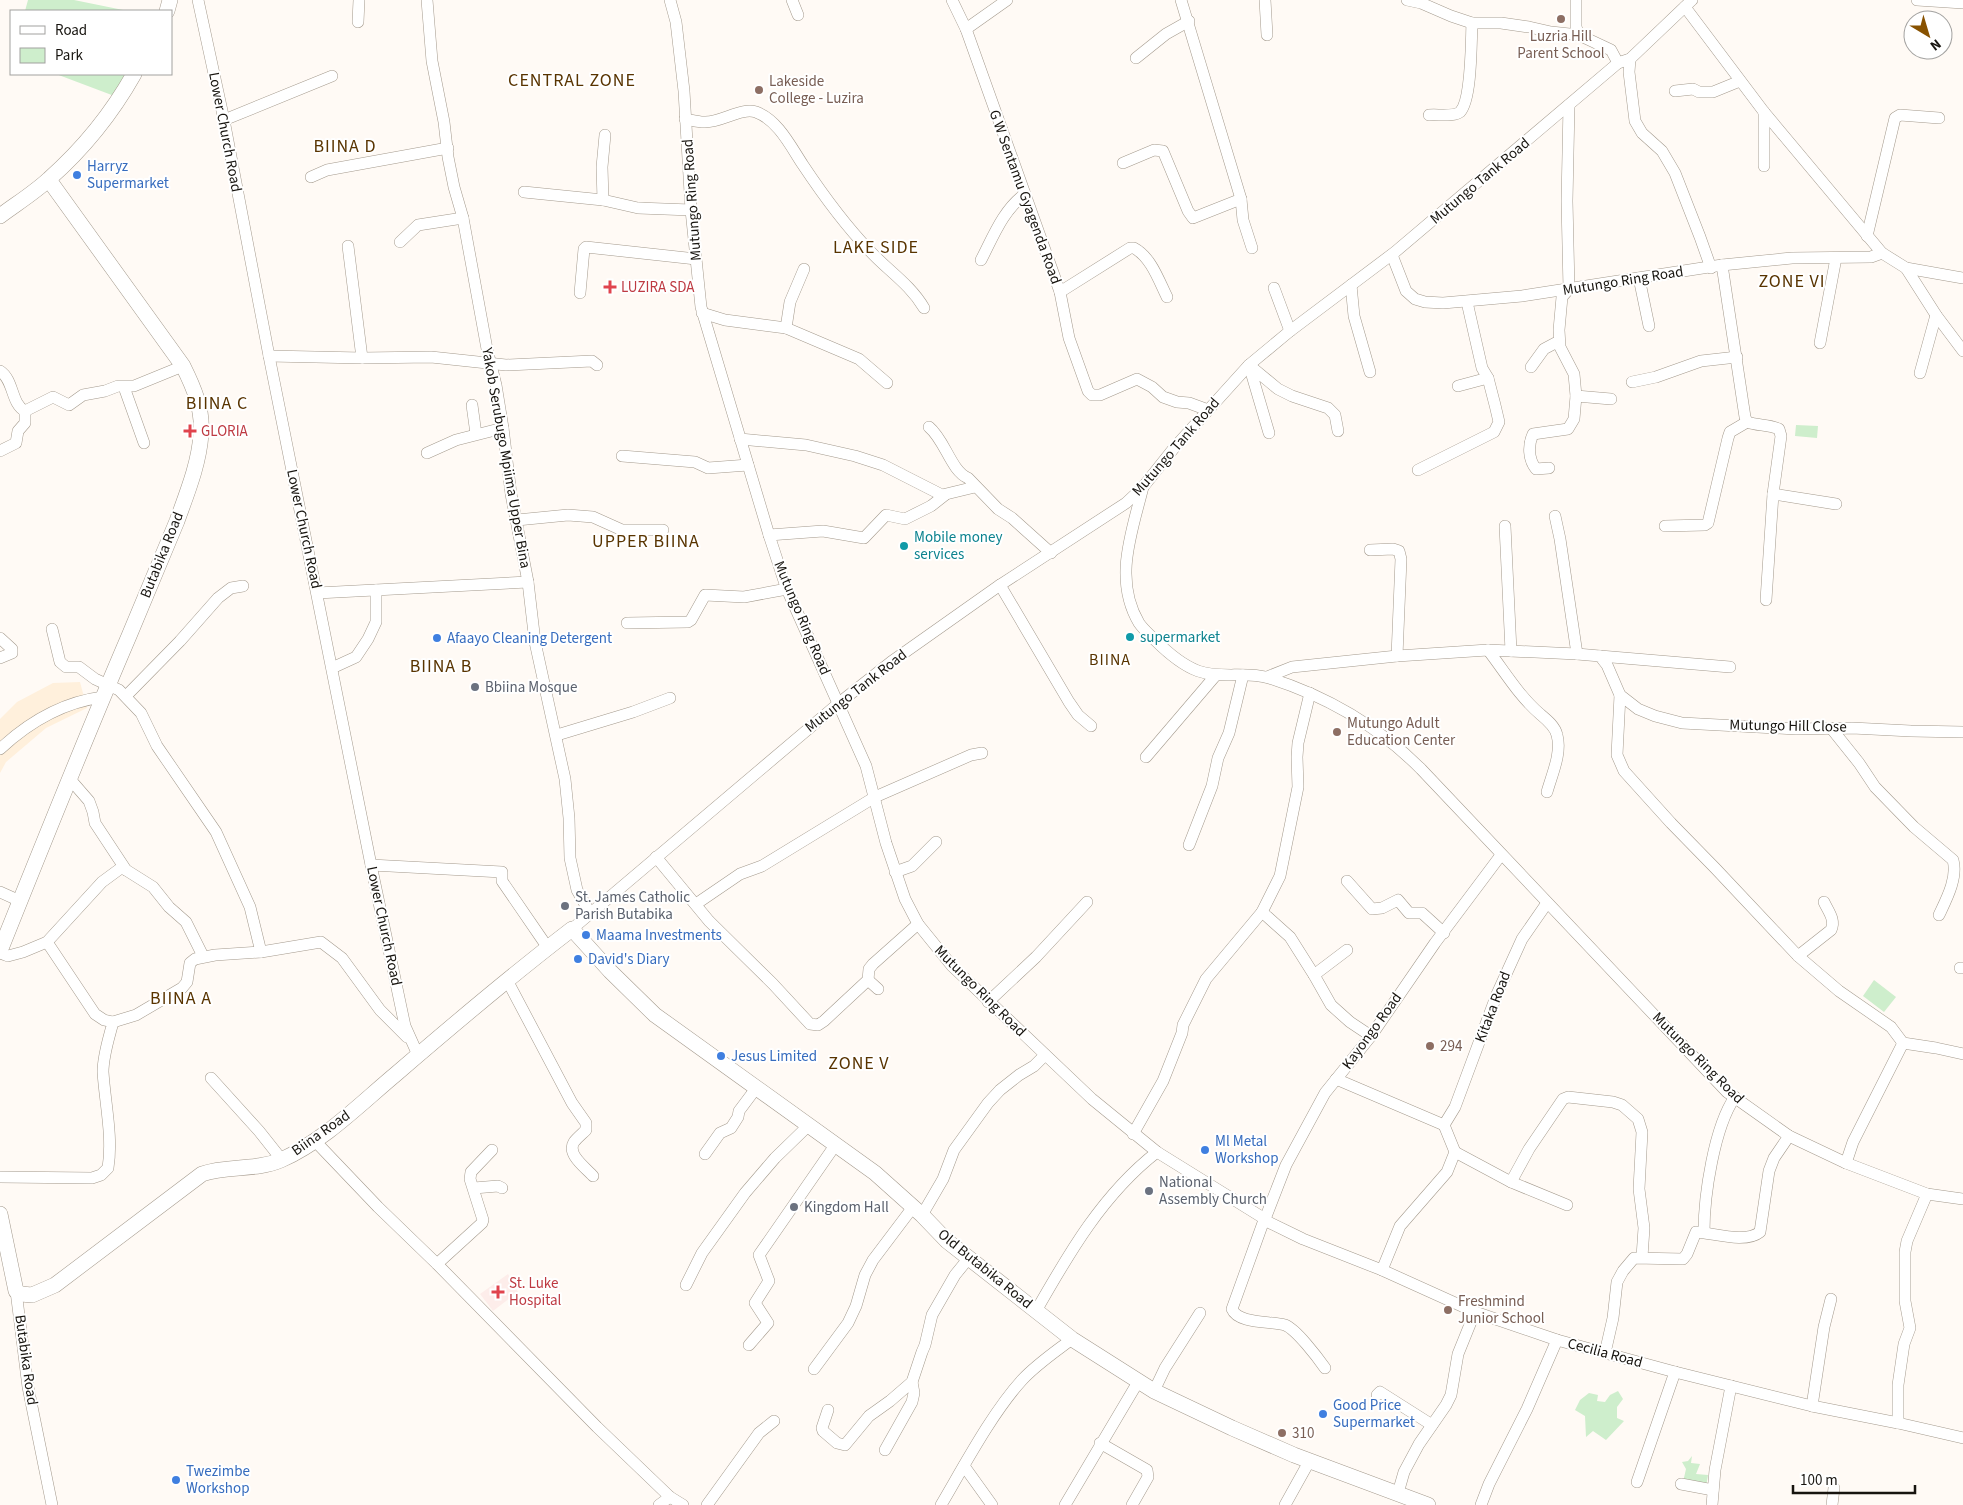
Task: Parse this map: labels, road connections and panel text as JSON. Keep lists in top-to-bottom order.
{
  "streets": {
    "main road": ["Butabika Road", "Biina Road", "Old Butabika Road"],
    "street": [
      "Lower Church Road",
      "Mutungo Tank Road",
      "G W Sentamu Gyagenda Road",
      "Mutungo Ring Road",
      "Yakob Serubugo Mpiima Upper Bina",
      "Mutungo Hill Close",
      "Kitaka Road",
      "Kayongo Road",
      "Cecilia Road"
    ]
  },
  "crossings": [
    ["Lower Church Road", "Biina Road"],
    ["Mutungo Tank Road", "G W Sentamu Gyagenda Road"],
    ["Mutungo Tank Road", "Mutungo Ring Road"],
    ["Mutungo Tank Road", "Yakob Serubugo Mpiima Upper Bina"],
    ["Mutungo Tank Road", "Biina Road"],
    ["Mutungo Tank Road", "Old Butabika Road"],
    ["Mutungo Ring Road", "Kitaka Road"],
    ["Mutungo Ring Road", "Kayongo Road"],
    ["Mutungo Ring Road", "Cecilia Road"],
    ["Butabika Road", "Biina Road"],
    ["Kayongo Road", "Cecilia Road"],
    ["Biina Road", "Old Butabika Road"]
  ],
  "districts": [
    "CENTRAL ZONE",
    "BIINA D",
    "LAKE SIDE",
    "ZONE VI",
    "BIINA C",
    "UPPER BIINA",
    "BIINA",
    "BIINA B",
    "BIINA A",
    "ZONE V"
  ],
  "places": {
    "other": [
      "Luzria Hill Parent School",
      "Lakeside College - Luzira",
      "Harryz Supermarket",
      "Mobile money services",
      "supermarket",
      "Afaayo Cleaning Detergent",
      "Bbiina Mosque",
      "Mutungo Adult Education Center",
      "St. James Catholic Parish Butabika",
      "Maama Investments",
      "David's Diary",
      "294",
      "Jesus Limited",
      "Ml Metal Workshop",
      "National Assembly Church",
      "Kingdom Hall",
      "Freshmind Junior School",
      "Good Price Supermarket",
      "310",
      "Twezimbe Workshop"
    ],
    "health": ["LUZIRA SDA", "GLORIA", "St. Luke Hospital"]
  },
  "legend": ["Road", "Park"],
  "scale_bar": "100 m",
  "north": "bottom right"
}
